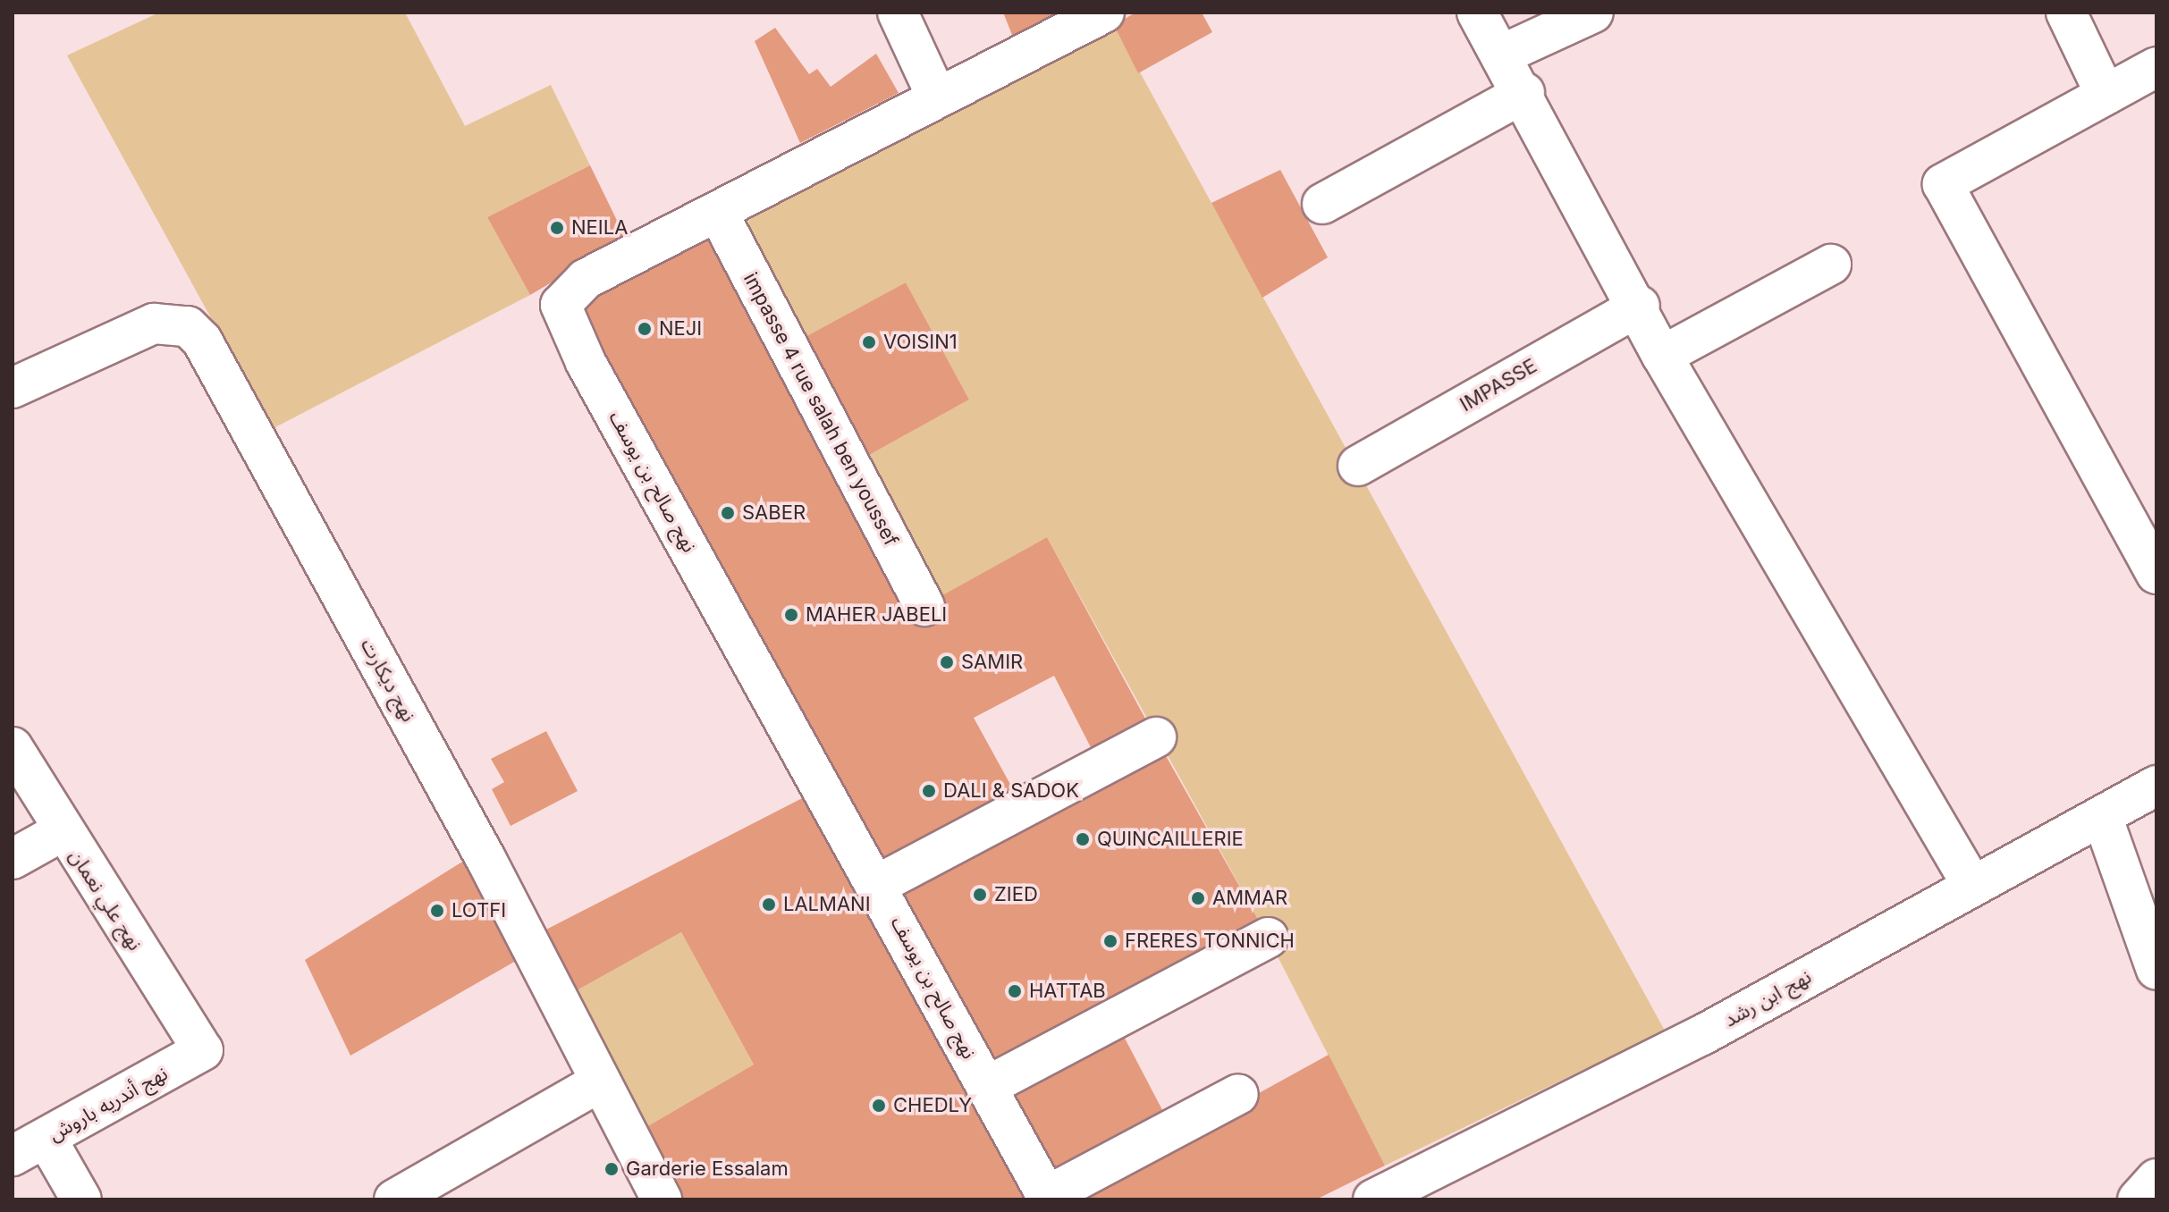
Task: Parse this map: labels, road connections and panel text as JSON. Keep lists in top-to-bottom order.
{
  "streets": {
    "street": [
      "IMPASSE",
      "impasse 4 rue salah ben youssef",
      "نهج صالح بن يوسف",
      "نهج ديكارت",
      "نهج علي نعمان",
      "نهج ابن رشد",
      "نهج أندريه باروش"
    ]
  },
  "crossings": [
    ["impasse 4 rue salah ben youssef", "نهج صالح بن يوسف"],
    ["نهج علي نعمان", "نهج أندريه باروش"]
  ],
  "places": [
    "NEILA",
    "NEJI",
    "VOISIN1",
    "SABER",
    "MAHER JABELI",
    "SAMIR",
    "DALI & SADOK",
    "QUINCAILLERIE",
    "ZIED",
    "AMMAR",
    "LALMANI",
    "LOTFI",
    "FRERES TONNICH",
    "HATTAB",
    "CHEDLY",
    "Garderie Essalam"
  ]
}
